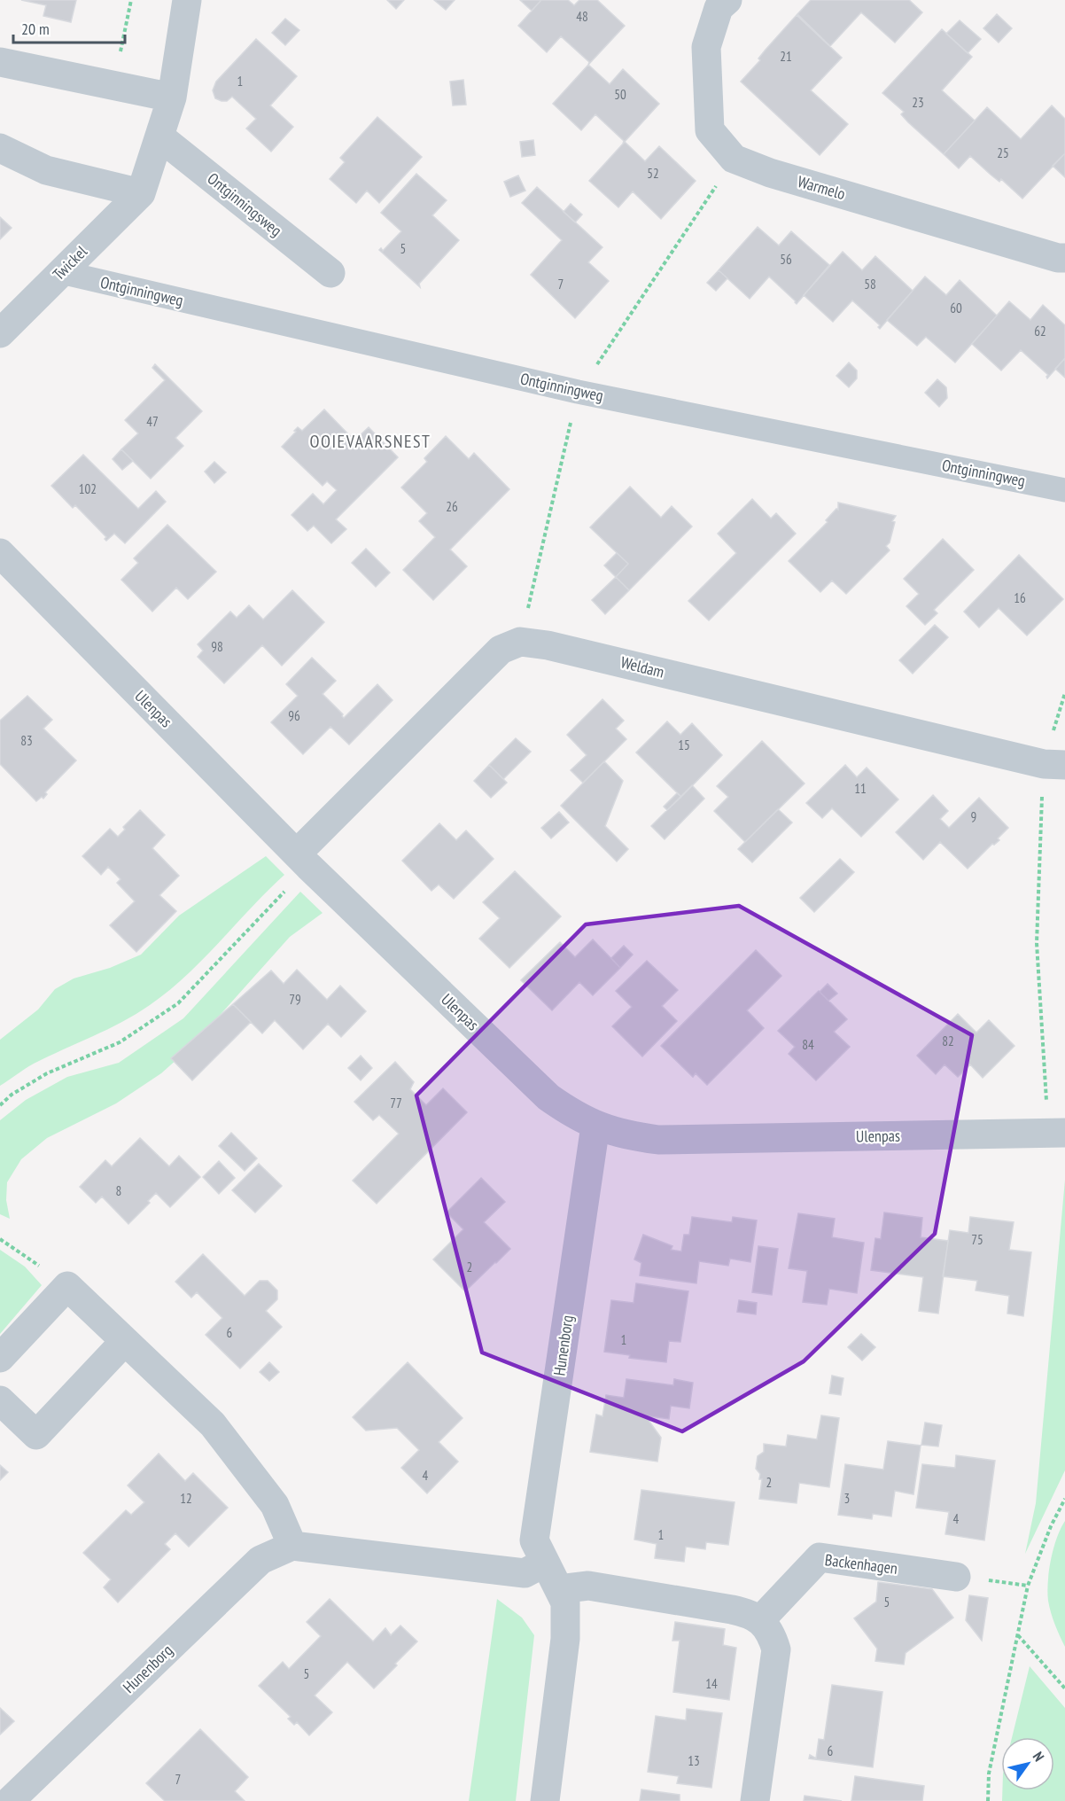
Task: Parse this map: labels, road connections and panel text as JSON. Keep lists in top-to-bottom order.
{
  "streets": {
    "street": [
      "Warmelo",
      "Ontginningsweg",
      "Twickel",
      "Ontginningweg",
      "Weldam",
      "Ulenpas",
      "Hunenborg",
      "Backenhagen"
    ]
  },
  "crossings": [
    ["Ontginningsweg", "Twickel"],
    ["Twickel", "Ontginningweg"],
    ["Ulenpas", "Hunenborg"]
  ],
  "districts": ["OOIEVAARSNEST"],
  "house_numbers": [
    "48",
    "21",
    "1",
    "50",
    "23",
    "25",
    "52",
    "5",
    "56",
    "7",
    "58",
    "60",
    "62",
    "47",
    "102",
    "26",
    "16",
    "98",
    "96",
    "83",
    "15",
    "11",
    "9",
    "79",
    "82",
    "84",
    "77",
    "8",
    "75",
    "2",
    "6",
    "1",
    "4",
    "2",
    "12",
    "3",
    "4",
    "1",
    "5",
    "5",
    "14",
    "6",
    "13",
    "7"
  ],
  "scale_bar": "20 m",
  "north": "top right"
}
